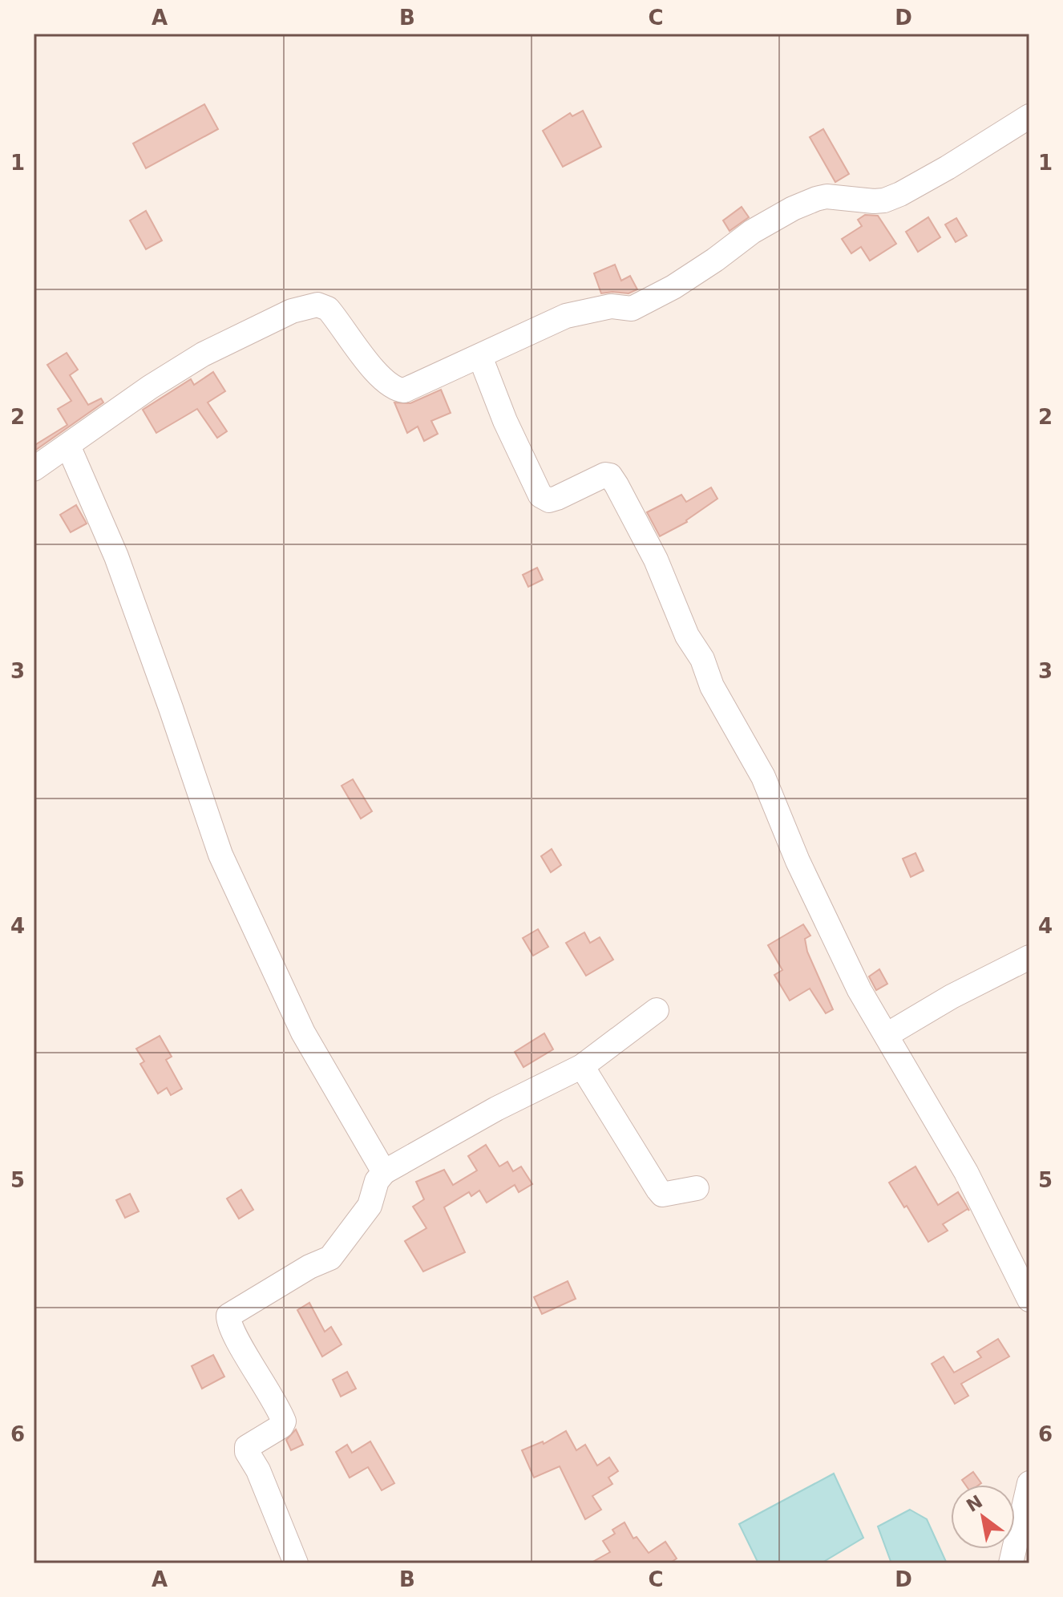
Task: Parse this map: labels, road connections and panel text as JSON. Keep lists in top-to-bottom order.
{
  "north": "top left",
  "grid": {
    "columns": [
      "A",
      "B",
      "C",
      "D"
    ],
    "rows": [
      "1",
      "2",
      "3",
      "4",
      "5",
      "6"
    ]
  }
}
